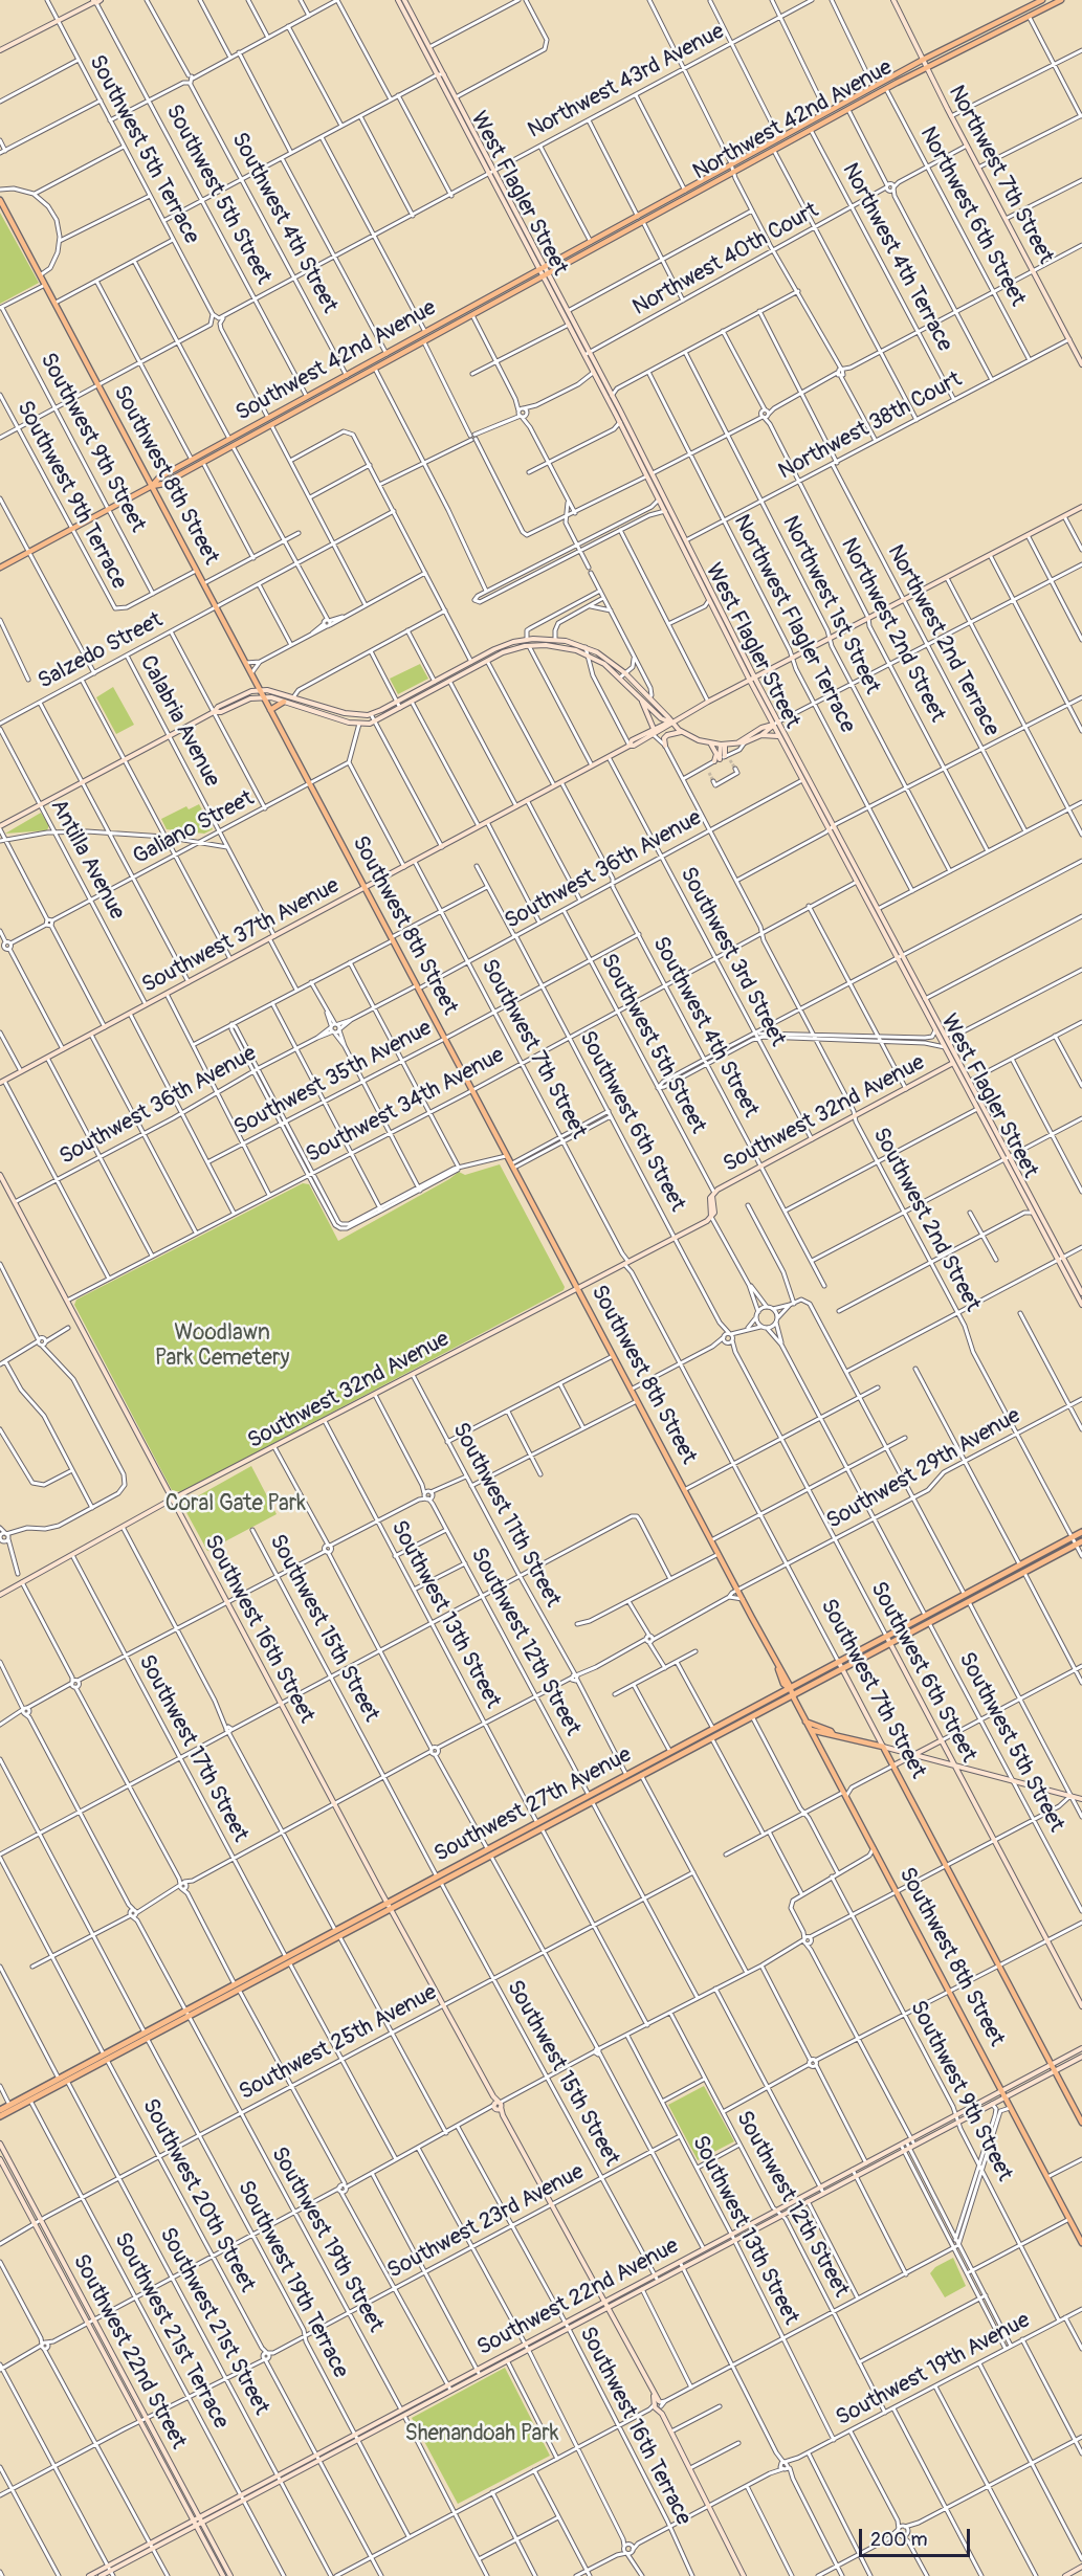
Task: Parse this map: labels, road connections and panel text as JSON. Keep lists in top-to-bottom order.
{
  "streets": {
    "highway": ["Southwest 27th Avenue"],
    "main road": [
      "Northwest 42nd Avenue",
      "Northwest 7th Street",
      "West Flagler Street",
      "Southwest 42nd Avenue",
      "Southwest 8th Street",
      "Southwest 37th Avenue",
      "Southwest 7th Street",
      "Southwest 32nd Avenue",
      "Southwest 6th Street",
      "Southwest 16th Street",
      "Southwest 22nd Avenue",
      "Southwest 22nd Street"
    ],
    "street": [
      "Northwest 43rd Avenue",
      "Southwest 5th Terrace",
      "Southwest 5th Street",
      "Northwest 6th Street",
      "Southwest 4th Street",
      "Northwest 4th Terrace",
      "Northwest 40th Court",
      "Northwest 38th Court",
      "Southwest 9th Street",
      "Southwest 9th Terrace",
      "Northwest 1st Street",
      "Northwest Flagler Terrace",
      "Northwest 2nd Street",
      "Northwest 2nd Terrace",
      "Salzedo Street",
      "Calabria Avenue",
      "Galiano Street",
      "Antilla Avenue",
      "Southwest 36th Avenue",
      "Southwest 3rd Street",
      "Southwest 35th Avenue",
      "Southwest 34th Avenue",
      "Southwest 2nd Street",
      "Southwest 29th Avenue",
      "Southwest 11th Street",
      "Southwest 13th Street",
      "Southwest 15th Street",
      "Southwest 12th Street",
      "Southwest 17th Street",
      "Southwest 25th Avenue",
      "Southwest 20th Street",
      "Southwest 23rd Avenue",
      "Southwest 19th Street",
      "Southwest 19th Terrace",
      "Southwest 21st Street",
      "Southwest 21st Terrace",
      "Southwest 19th Avenue",
      "Southwest 16th Terrace"
    ]
  },
  "crossings": [
    ["Northwest 43rd Avenue", "Southwest 5th Terrace"],
    ["Northwest 43rd Avenue", "West Flagler Street"],
    ["Northwest 43rd Avenue", "Southwest 5th Street"],
    ["Northwest 43rd Avenue", "Southwest 4th Street"],
    ["Northwest 43rd Avenue", "Southwest 9th Street"],
    ["Northwest 43rd Avenue", "Southwest 8th Street"],
    ["Northwest 43rd Avenue", "Southwest 9th Terrace"],
    ["Northwest 42nd Avenue", "Northwest 7th Street"],
    ["Northwest 42nd Avenue", "West Flagler Street"],
    ["Northwest 42nd Avenue", "Northwest 6th Street"],
    ["Northwest 42nd Avenue", "Northwest 4th Terrace"],
    ["Northwest 42nd Avenue", "Southwest 42nd Avenue"],
    ["Southwest 5th Terrace", "Southwest 42nd Avenue"],
    ["Northwest 7th Street", "Northwest 40th Court"],
    ["Northwest 7th Street", "Northwest 38th Court"],
    ["West Flagler Street", "Northwest 40th Court"],
    ["West Flagler Street", "Southwest 42nd Avenue"],
    ["West Flagler Street", "Northwest 38th Court"],
    ["West Flagler Street", "Southwest 36th Avenue"],
    ["West Flagler Street", "Southwest 37th Avenue"],
    ["West Flagler Street", "Southwest 34th Avenue"],
    ["West Flagler Street", "Southwest 32nd Avenue"],
    ["Southwest 5th Street", "Southwest 42nd Avenue"],
    ["Southwest 5th Street", "Southwest 36th Avenue"],
    ["Southwest 5th Street", "Southwest 35th Avenue"],
    ["Southwest 5th Street", "Southwest 34th Avenue"],
    ["Southwest 5th Street", "Southwest 32nd Avenue"],
    ["Southwest 5th Street", "Southwest 27th Avenue"],
    ["Northwest 6th Street", "Northwest 40th Court"],
    ["Northwest 6th Street", "Northwest 38th Court"],
    ["Southwest 4th Street", "Southwest 42nd Avenue"],
    ["Southwest 4th Street", "Southwest 36th Avenue"],
    ["Southwest 4th Street", "Southwest 37th Avenue"],
    ["Southwest 4th Street", "Southwest 35th Avenue"],
    ["Southwest 4th Street", "Southwest 34th Avenue"],
    ["Southwest 4th Street", "Southwest 32nd Avenue"],
    ["Northwest 4th Terrace", "Northwest 40th Court"],
    ["Northwest 4th Terrace", "Northwest 38th Court"],
    ["Southwest 42nd Avenue", "Southwest 9th Street"],
    ["Southwest 42nd Avenue", "Southwest 8th Street"],
    ["Southwest 42nd Avenue", "Southwest 9th Terrace"],
    ["Northwest 38th Court", "Northwest 1st Street"],
    ["Northwest 38th Court", "Northwest Flagler Terrace"],
    ["Northwest 38th Court", "Northwest 2nd Street"],
    ["Northwest 38th Court", "Northwest 2nd Terrace"],
    ["Southwest 9th Street", "Southwest 9th Terrace"],
    ["Southwest 9th Street", "Southwest 22nd Avenue"],
    ["Southwest 9th Street", "Southwest 19th Avenue"],
    ["Southwest 8th Street", "Salzedo Street"],
    ["Southwest 8th Street", "Galiano Street"],
    ["Southwest 8th Street", "Southwest 36th Avenue"],
    ["Southwest 8th Street", "Southwest 37th Avenue"],
    ["Southwest 8th Street", "Southwest 35th Avenue"],
    ["Southwest 8th Street", "Southwest 34th Avenue"],
    ["Southwest 8th Street", "Southwest 32nd Avenue"],
    ["Southwest 8th Street", "Southwest 29th Avenue"],
    ["Southwest 8th Street", "Southwest 27th Avenue"],
    ["Southwest 8th Street", "Southwest 22nd Avenue"],
    ["Northwest 1st Street", "Southwest 37th Avenue"],
    ["Northwest Flagler Terrace", "Southwest 37th Avenue"],
    ["Northwest 2nd Street", "Southwest 37th Avenue"],
    ["Northwest 2nd Terrace", "Southwest 37th Avenue"],
    ["Salzedo Street", "Calabria Avenue"],
    ["Calabria Avenue", "Galiano Street"],
    ["Calabria Avenue", "Southwest 37th Avenue"],
    ["Galiano Street", "Antilla Avenue"],
    ["Antilla Avenue", "Southwest 37th Avenue"],
    ["Southwest 36th Avenue", "Southwest 3rd Street"],
    ["Southwest 36th Avenue", "Southwest 7th Street"],
    ["Southwest 36th Avenue", "Southwest 6th Street"],
    ["Southwest 36th Avenue", "Southwest 2nd Street"],
    ["Southwest 36th Avenue", "Southwest 16th Street"],
    ["Southwest 37th Avenue", "Southwest 3rd Street"],
    ["Southwest 37th Avenue", "Southwest 7th Street"],
    ["Southwest 37th Avenue", "Southwest 2nd Street"],
    ["Southwest 3rd Street", "Southwest 34th Avenue"],
    ["Southwest 3rd Street", "Southwest 32nd Avenue"],
    ["Southwest 7th Street", "Southwest 35th Avenue"],
    ["Southwest 7th Street", "Southwest 34th Avenue"],
    ["Southwest 7th Street", "Southwest 32nd Avenue"],
    ["Southwest 7th Street", "Southwest 29th Avenue"],
    ["Southwest 7th Street", "Southwest 27th Avenue"],
    ["Southwest 7th Street", "Southwest 22nd Avenue"],
    ["Southwest 35th Avenue", "Southwest 6th Street"],
    ["Southwest 34th Avenue", "Southwest 6th Street"],
    ["Southwest 34th Avenue", "Southwest 2nd Street"],
    ["Southwest 34th Avenue", "Southwest 16th Street"],
    ["Southwest 32nd Avenue", "Southwest 6th Street"],
    ["Southwest 32nd Avenue", "Southwest 2nd Street"],
    ["Southwest 32nd Avenue", "Southwest 11th Street"],
    ["Southwest 32nd Avenue", "Southwest 13th Street"],
    ["Southwest 32nd Avenue", "Southwest 16th Street"],
    ["Southwest 32nd Avenue", "Southwest 12th Street"],
    ["Southwest 32nd Avenue", "Southwest 17th Street"],
    ["Southwest 6th Street", "Southwest 29th Avenue"],
    ["Southwest 6th Street", "Southwest 27th Avenue"],
    ["Southwest 2nd Street", "Southwest 29th Avenue"],
    ["Southwest 2nd Street", "Southwest 27th Avenue"],
    ["Southwest 29th Avenue", "Southwest 11th Street"],
    ["Southwest 29th Avenue", "Southwest 13th Street"],
    ["Southwest 29th Avenue", "Southwest 15th Street"],
    ["Southwest 29th Avenue", "Southwest 16th Street"],
    ["Southwest 29th Avenue", "Southwest 12th Street"],
    ["Southwest 29th Avenue", "Southwest 17th Street"],
    ["Southwest 29th Avenue", "Southwest 20th Street"],
    ["Southwest 29th Avenue", "Southwest 19th Street"],
    ["Southwest 29th Avenue", "Southwest 19th Terrace"],
    ["Southwest 13th Street", "Southwest 27th Avenue"],
    ["Southwest 13th Street", "Southwest 25th Avenue"],
    ["Southwest 13th Street", "Southwest 23rd Avenue"],
    ["Southwest 13th Street", "Southwest 22nd Avenue"],
    ["Southwest 13th Street", "Southwest 19th Avenue"],
    ["Southwest 15th Street", "Southwest 27th Avenue"],
    ["Southwest 15th Street", "Southwest 25th Avenue"],
    ["Southwest 15th Street", "Southwest 23rd Avenue"],
    ["Southwest 15th Street", "Southwest 22nd Avenue"],
    ["Southwest 16th Street", "Southwest 27th Avenue"],
    ["Southwest 16th Street", "Southwest 25th Avenue"],
    ["Southwest 16th Street", "Southwest 23rd Avenue"],
    ["Southwest 16th Street", "Southwest 22nd Avenue"],
    ["Southwest 16th Street", "Southwest 19th Avenue"],
    ["Southwest 12th Street", "Southwest 27th Avenue"],
    ["Southwest 12th Street", "Southwest 25th Avenue"],
    ["Southwest 12th Street", "Southwest 22nd Avenue"],
    ["Southwest 12th Street", "Southwest 19th Avenue"],
    ["Southwest 17th Street", "Southwest 27th Avenue"],
    ["Southwest 17th Street", "Southwest 25th Avenue"],
    ["Southwest 27th Avenue", "Southwest 20th Street"],
    ["Southwest 27th Avenue", "Southwest 19th Street"],
    ["Southwest 27th Avenue", "Southwest 19th Terrace"],
    ["Southwest 27th Avenue", "Southwest 21st Street"],
    ["Southwest 27th Avenue", "Southwest 21st Terrace"],
    ["Southwest 25th Avenue", "Southwest 20th Street"],
    ["Southwest 25th Avenue", "Southwest 19th Street"],
    ["Southwest 25th Avenue", "Southwest 19th Terrace"],
    ["Southwest 25th Avenue", "Southwest 21st Street"],
    ["Southwest 25th Avenue", "Southwest 21st Terrace"],
    ["Southwest 25th Avenue", "Southwest 22nd Street"],
    ["Southwest 20th Street", "Southwest 23rd Avenue"],
    ["Southwest 20th Street", "Southwest 22nd Avenue"],
    ["Southwest 23rd Avenue", "Southwest 19th Street"],
    ["Southwest 23rd Avenue", "Southwest 19th Terrace"],
    ["Southwest 23rd Avenue", "Southwest 21st Street"],
    ["Southwest 23rd Avenue", "Southwest 21st Terrace"],
    ["Southwest 23rd Avenue", "Southwest 22nd Street"],
    ["Southwest 23rd Avenue", "Southwest 16th Terrace"],
    ["Southwest 19th Street", "Southwest 22nd Avenue"],
    ["Southwest 19th Terrace", "Southwest 22nd Avenue"],
    ["Southwest 22nd Avenue", "Southwest 21st Street"],
    ["Southwest 22nd Avenue", "Southwest 21st Terrace"],
    ["Southwest 22nd Avenue", "Southwest 22nd Street"],
    ["Southwest 22nd Avenue", "Southwest 16th Terrace"],
    ["Southwest 19th Avenue", "Southwest 16th Terrace"]
  ],
  "parks": ["Woodlawn Park Cemetery", "Coral Gate Park", "Shenandoah Park"],
  "scale_bar": "200 m"
}
